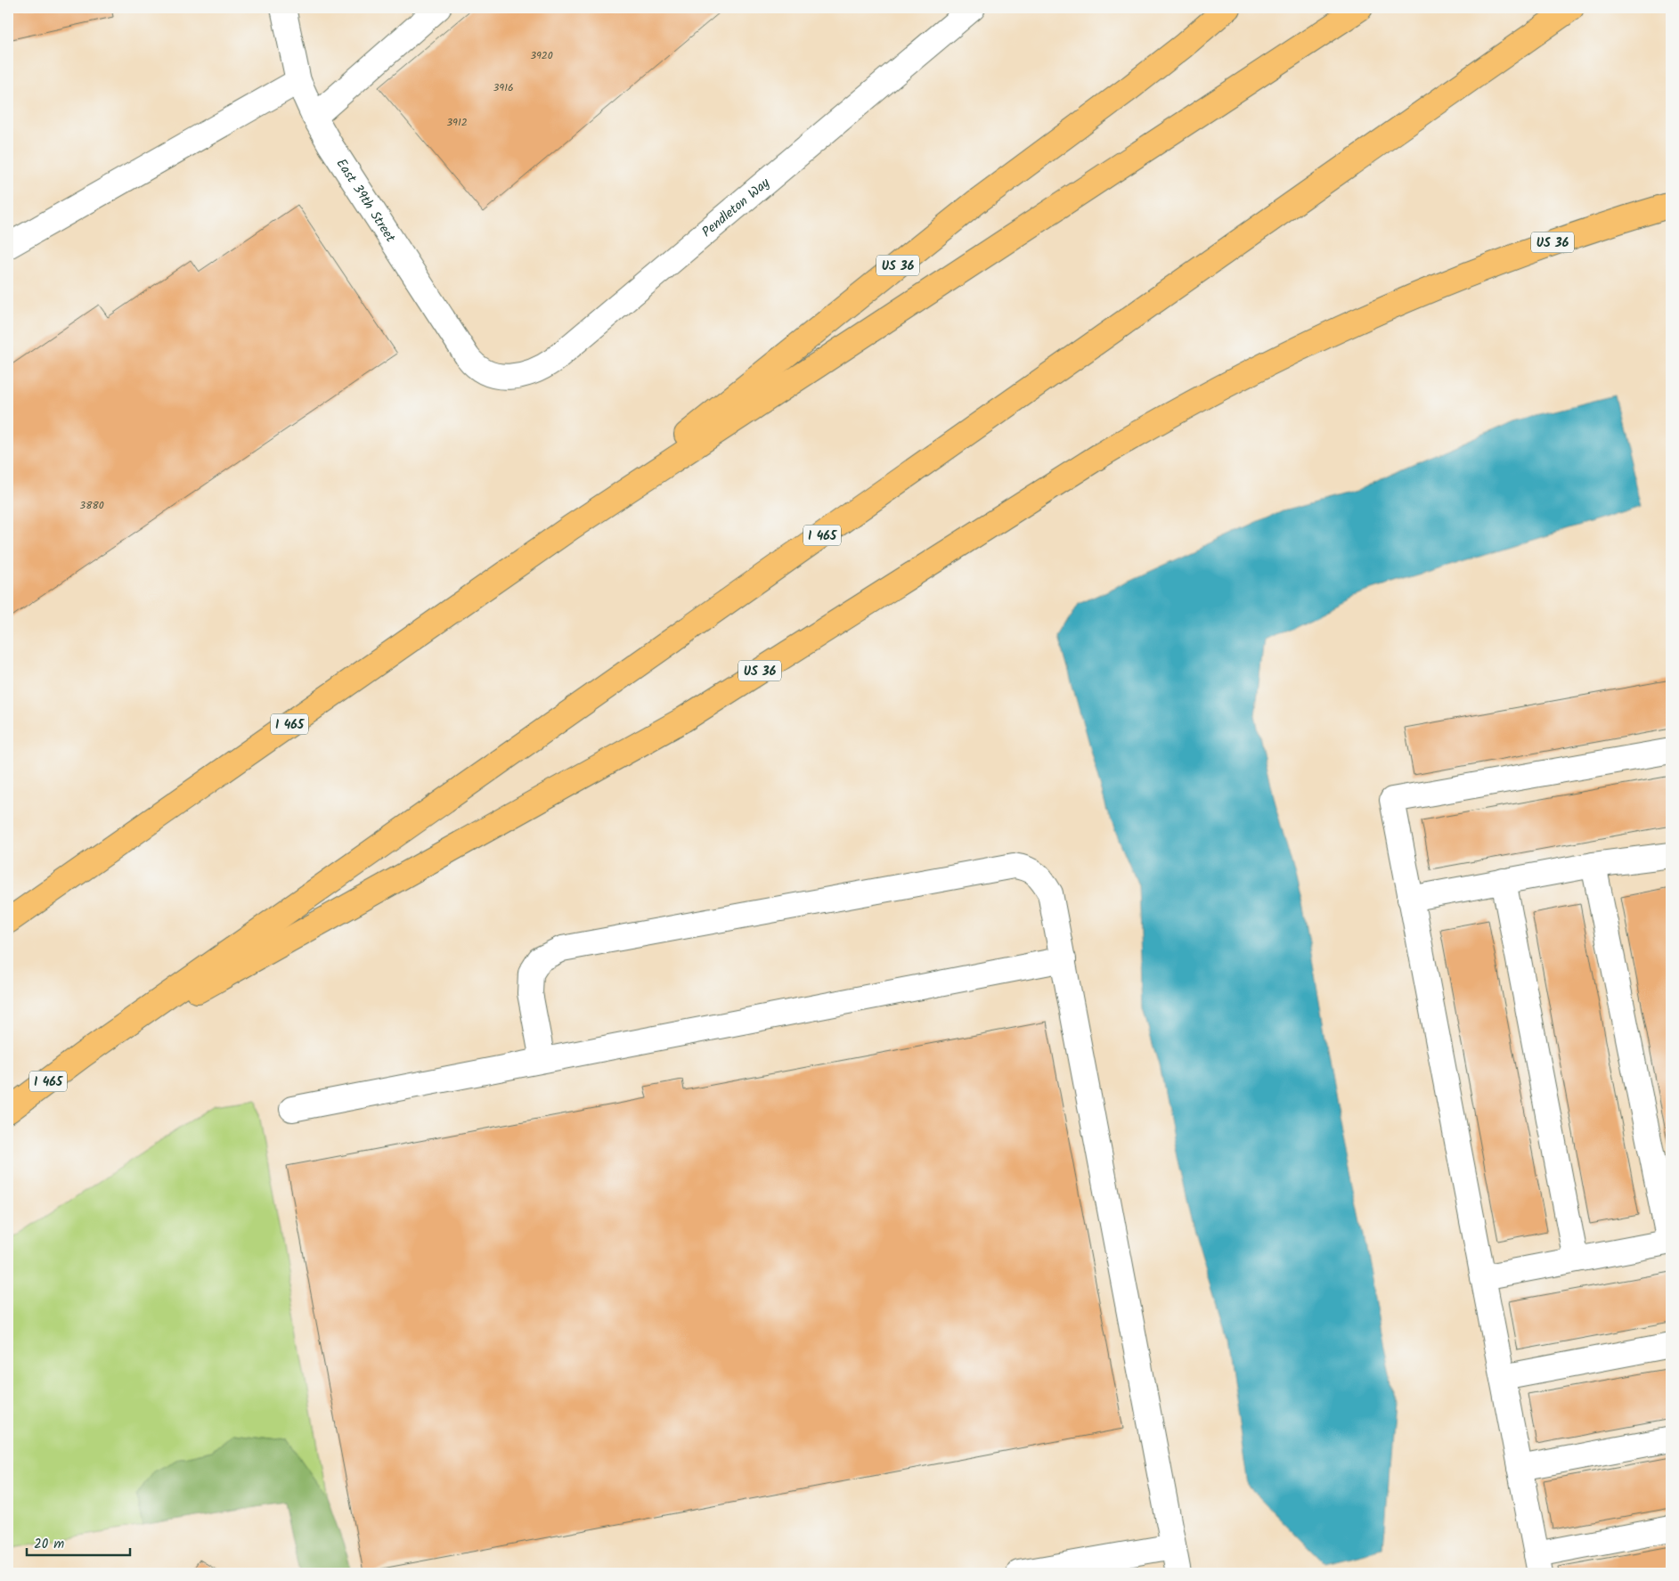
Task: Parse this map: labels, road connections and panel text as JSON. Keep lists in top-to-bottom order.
{
  "streets": {
    "highway": ["US 36", "I 465"],
    "street": ["East 39th Street", "Pendleton Way"]
  },
  "crossings": [
    ["East 39th Street", "Pendleton Way"],
    ["US 36", "I 465"]
  ],
  "house_numbers": [
    "3920",
    "3916",
    "3912",
    "3880"
  ],
  "scale_bar": "20 m"
}
